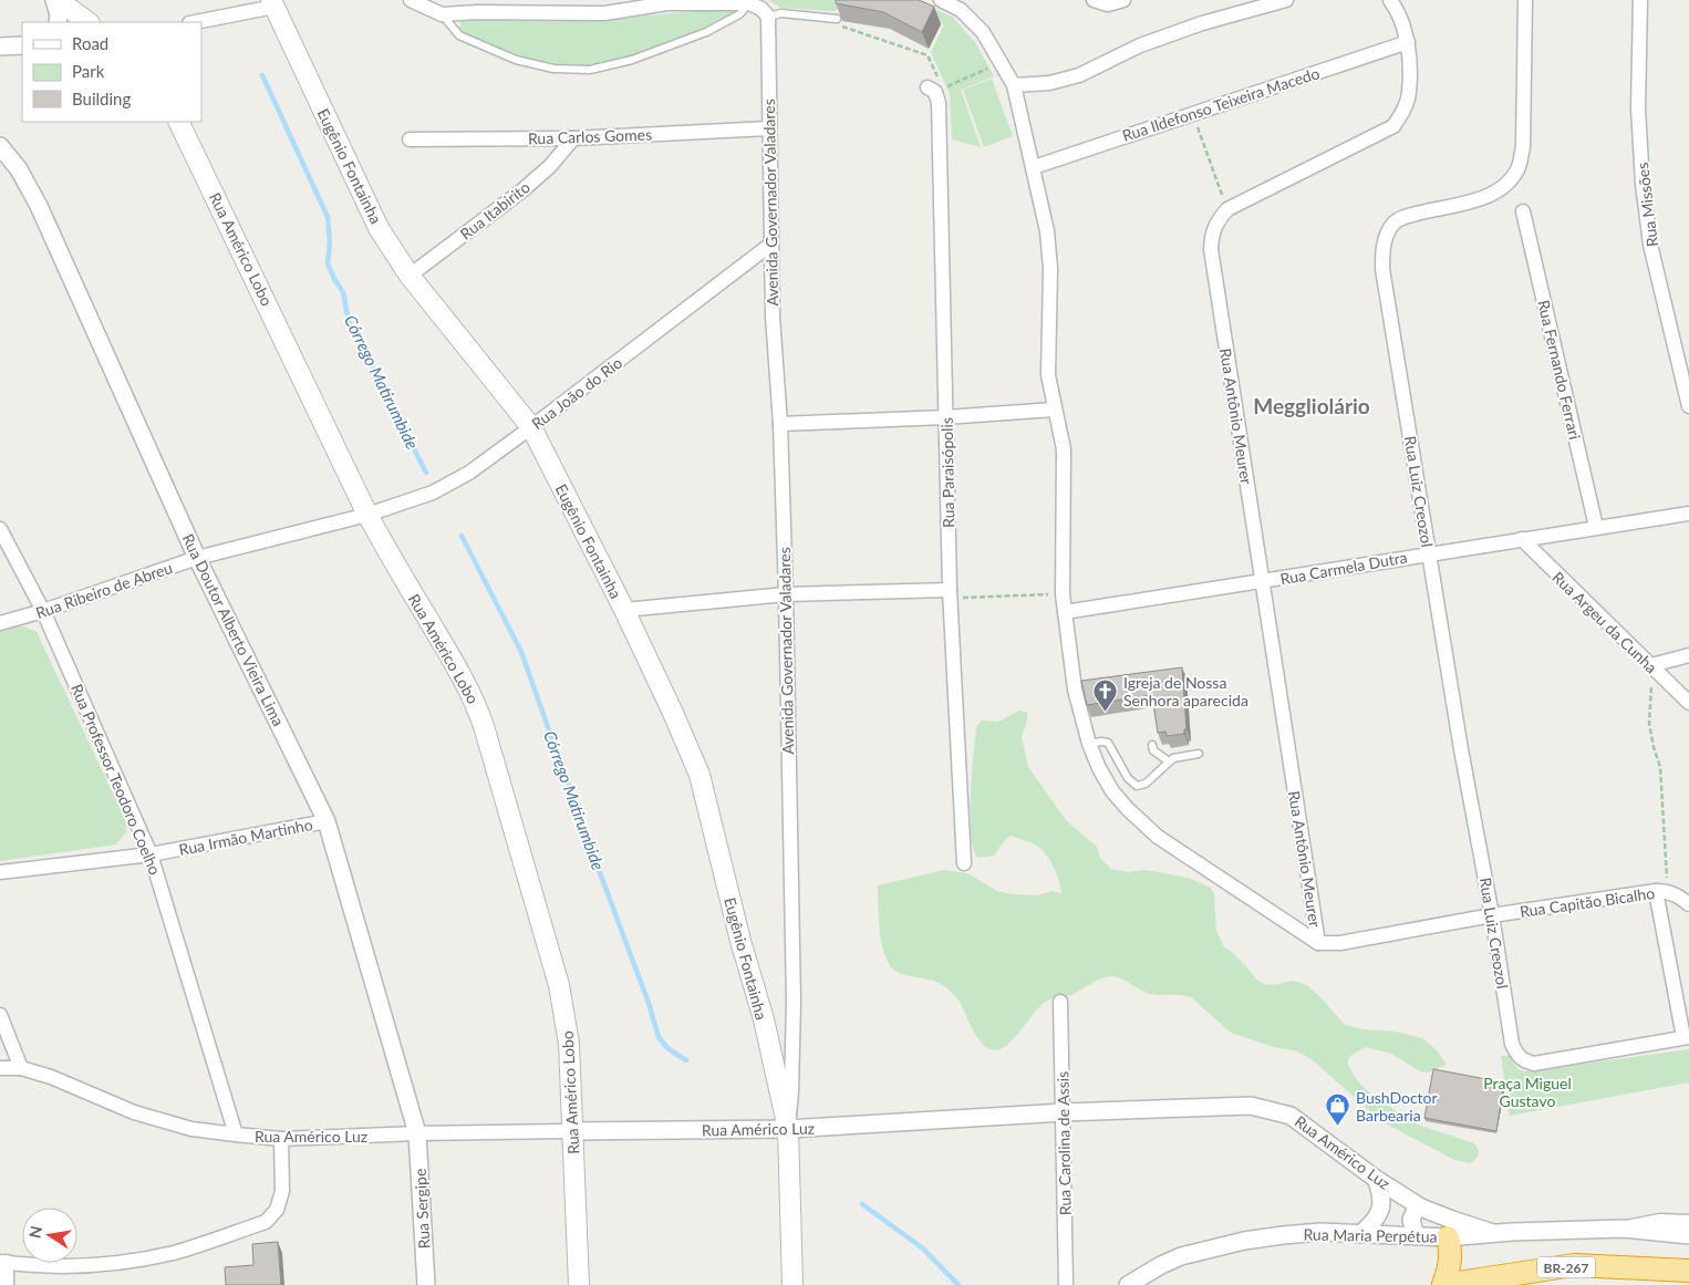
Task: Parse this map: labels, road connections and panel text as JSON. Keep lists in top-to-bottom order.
{
  "streets": {
    "highway": ["BR-267"],
    "main road": ["Eugênio Fontainha", "Avenida Governador Valadares", "Rua Américo Lobo"],
    "street": [
      "Rua Ildefonso Teixeira Macedo",
      "Rua Carlos Gomes",
      "Rua Missões",
      "Rua Itabirito",
      "Rua Fernando Ferrari",
      "Rua João do Rio",
      "Rua Antônio Meurer",
      "Rua Paraisópolis",
      "Rua Luiz Creozol",
      "Rua Carmela Dutra",
      "Rua Ribeiro de Abreu",
      "Rua Argeu da Cunha",
      "Rua Doutor Alberto Vieira Lima",
      "Rua Professor Teodoro Coelho",
      "Rua Irmão Martinho",
      "Rua Capitão Bicalho",
      "Rua Américo Luz",
      "Rua Carolina de Assis",
      "Rua Sergipe",
      "Rua Maria Perpétua"
    ]
  },
  "crossings": [
    ["Rua Carlos Gomes", "Avenida Governador Valadares"],
    ["Rua Carlos Gomes", "Rua Itabirito"],
    ["Eugênio Fontainha", "Avenida Governador Valadares"],
    ["Eugênio Fontainha", "Rua Itabirito"],
    ["Eugênio Fontainha", "Rua João do Rio"],
    ["Eugênio Fontainha", "Rua Américo Luz"],
    ["Avenida Governador Valadares", "Rua João do Rio"],
    ["Avenida Governador Valadares", "Rua Américo Luz"],
    ["Rua Américo Lobo", "Rua João do Rio"],
    ["Rua Américo Lobo", "Rua Ribeiro de Abreu"],
    ["Rua Américo Lobo", "Rua Américo Luz"],
    ["Rua Fernando Ferrari", "Rua Carmela Dutra"],
    ["Rua João do Rio", "Rua Ribeiro de Abreu"],
    ["Rua Antônio Meurer", "Rua Carmela Dutra"],
    ["Rua Antônio Meurer", "Rua Capitão Bicalho"],
    ["Rua Luiz Creozol", "Rua Carmela Dutra"],
    ["Rua Luiz Creozol", "Rua Capitão Bicalho"],
    ["Rua Carmela Dutra", "Rua Argeu da Cunha"],
    ["Rua Ribeiro de Abreu", "Rua Doutor Alberto Vieira Lima"],
    ["Rua Ribeiro de Abreu", "Rua Professor Teodoro Coelho"],
    ["Rua Doutor Alberto Vieira Lima", "Rua Irmão Martinho"],
    ["Rua Doutor Alberto Vieira Lima", "Rua Américo Luz"],
    ["Rua Doutor Alberto Vieira Lima", "Rua Sergipe"],
    ["Rua Professor Teodoro Coelho", "Rua Irmão Martinho"],
    ["Rua Professor Teodoro Coelho", "Rua Américo Luz"],
    ["Rua Américo Luz", "Rua Carolina de Assis"],
    ["Rua Américo Luz", "Rua Sergipe"],
    ["Rua Américo Luz", "Rua Maria Perpétua"]
  ],
  "districts": ["Meggliolário"],
  "water": ["Córrego Matirumbide"],
  "parks": ["Praça Miguel Gustavo"],
  "places": {
    "church": ["Igreja de Nossa Senhora aparecida"],
    "shop": ["BushDoctor Barbearia"]
  },
  "legend": ["Road", "Park", "Building"],
  "north": "left"
}
